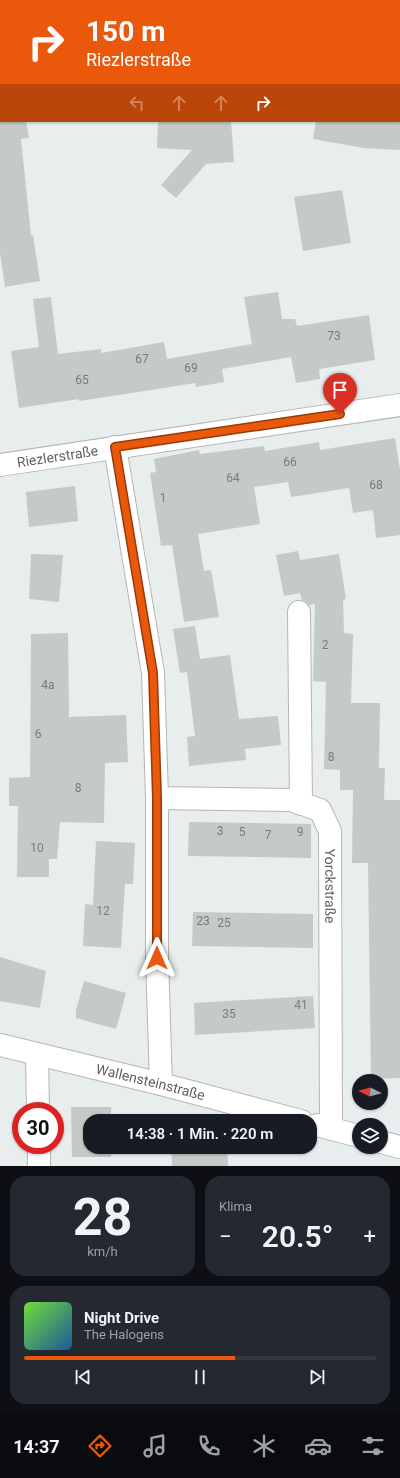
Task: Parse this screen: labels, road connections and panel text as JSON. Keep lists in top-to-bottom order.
{
  "streets": {
    "street": ["Riezlerstraße", "Yorckstraße", "Wallensteinstraße"]
  },
  "house_numbers": [
    "73",
    "67",
    "69",
    "65",
    "66",
    "64",
    "68",
    "1",
    "2",
    "4a",
    "6",
    "8",
    "8",
    "3",
    "5",
    "9",
    "7",
    "10",
    "12",
    "23",
    "25",
    "41",
    "35"
  ],
  "north": "left",
  "page": {
    "turn": ["150 m", "Riezlerstraße"],
    "limit": "30",
    "trip": "14:38 · 1 Min. · 220 m",
    "tile": [
      ["28", "km/h"],
      "Klima"
    ],
    "heat": ["−", "20.5°", "+"],
    "song": ["Night Drive", "The Halogens"],
    "tabs": "14:37"
  }
}
